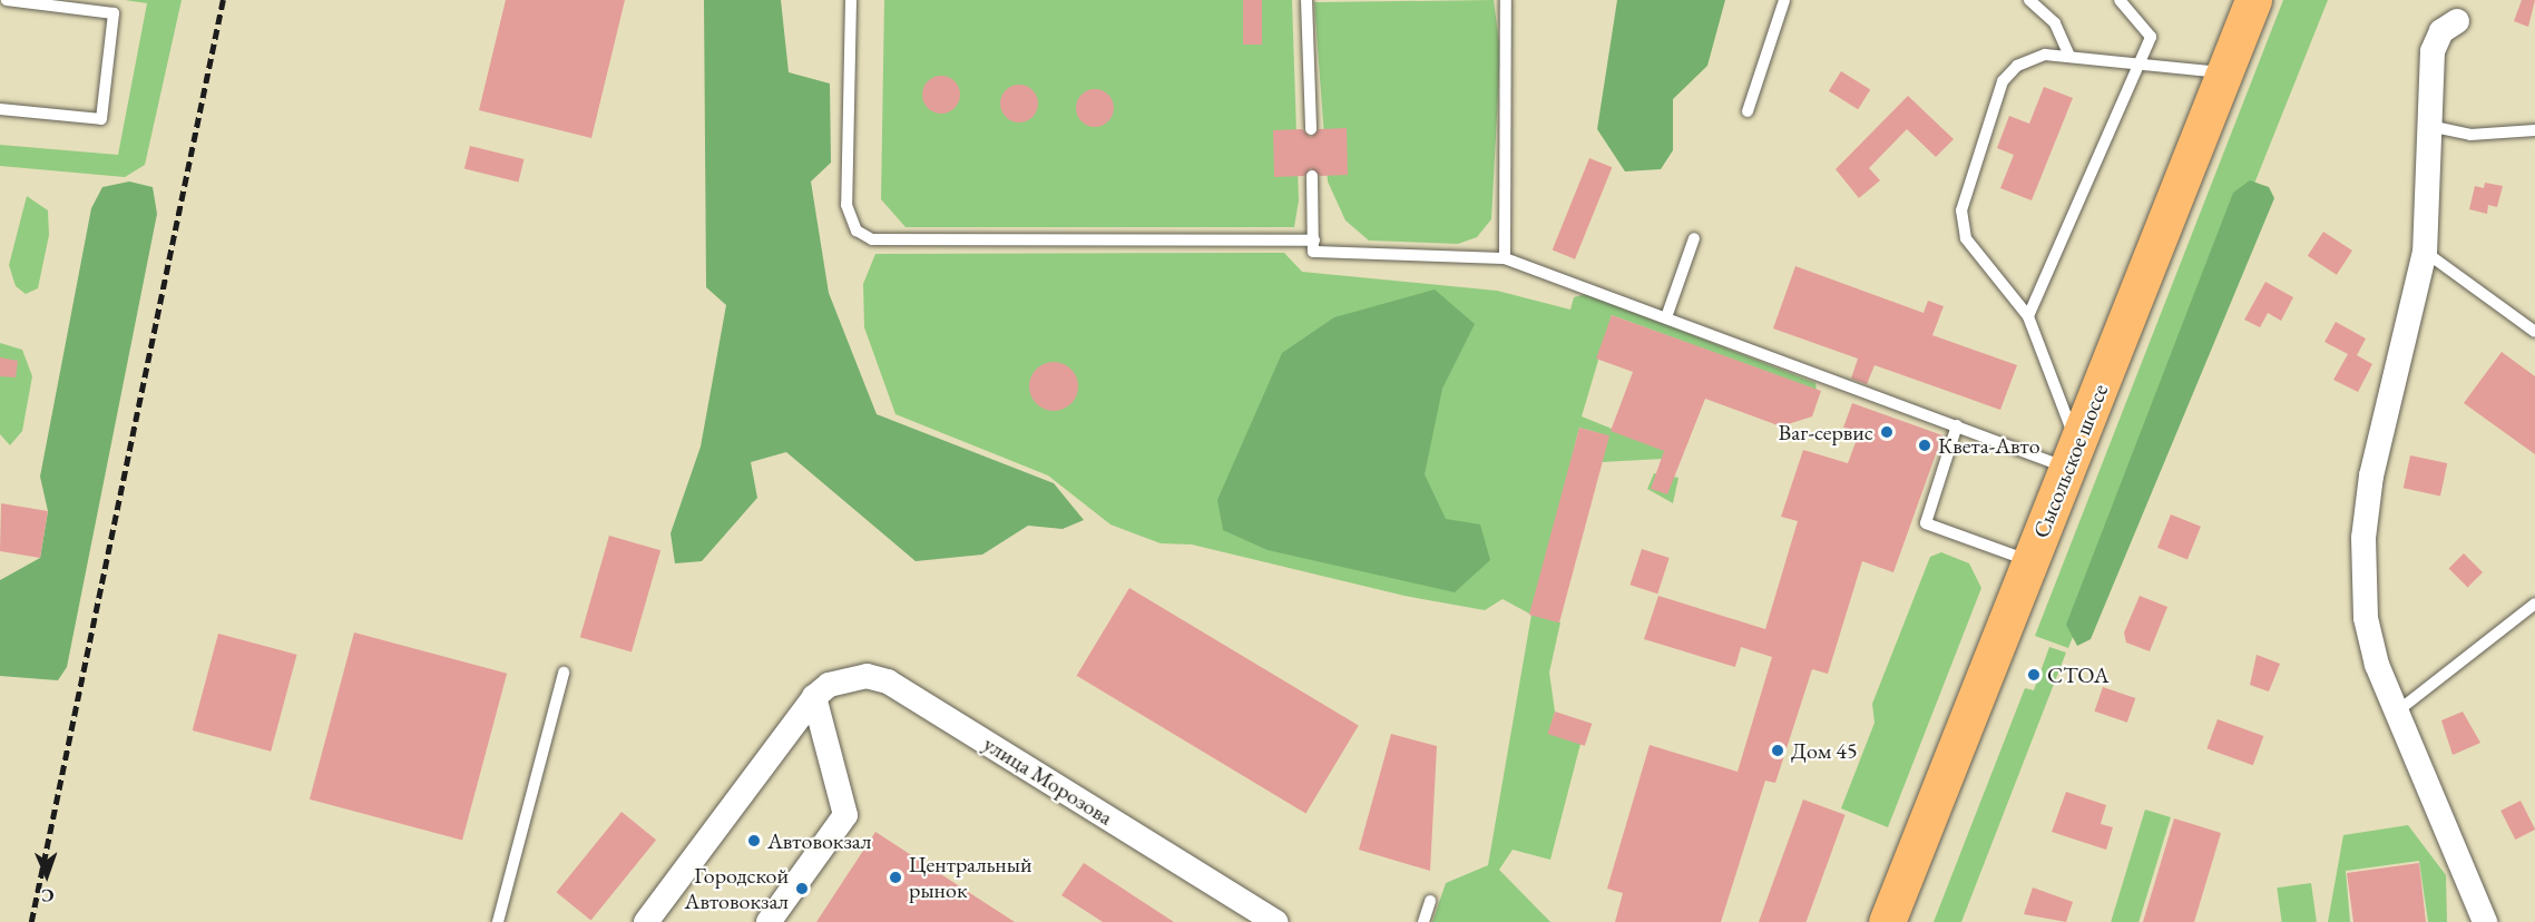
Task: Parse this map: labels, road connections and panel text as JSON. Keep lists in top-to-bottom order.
{
  "streets": {
    "main road": ["Сысольское шоссе"],
    "street": ["улица Морозова"]
  },
  "places": [
    "Ваг-сервис",
    "Квета-Авто",
    "СТОА",
    "Дом 45",
    "Автовокзал",
    "Центральный рынок",
    "Городской Автовокзал"
  ],
  "north": "bottom"
}
